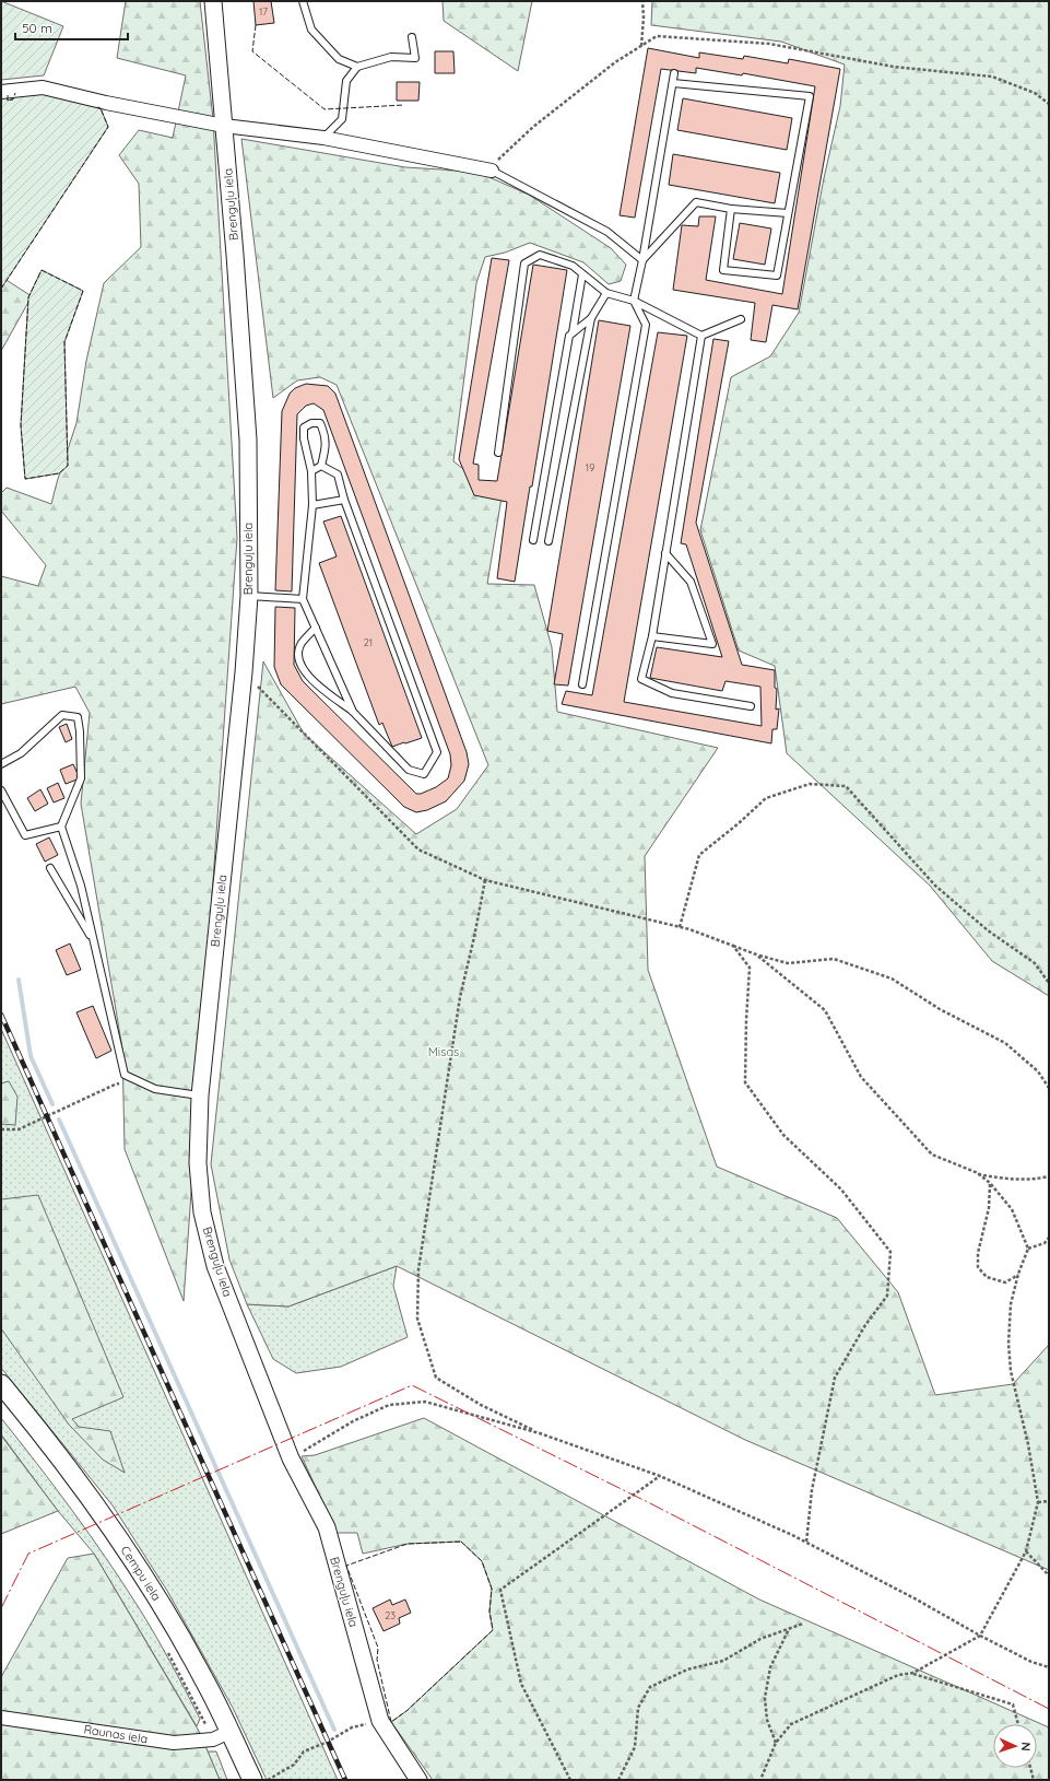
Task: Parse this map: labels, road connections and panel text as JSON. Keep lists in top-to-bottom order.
{
  "streets": {
    "main road": ["Cempu iela"],
    "street": ["Brenguļu iela", "Raunas iela"]
  },
  "crossings": [
    ["Cempu iela", "Raunas iela"]
  ],
  "parks": ["Misas"],
  "house_numbers": [
    "17",
    "19",
    "21",
    "23"
  ],
  "scale_bar": "50 m",
  "north": "right"
}
